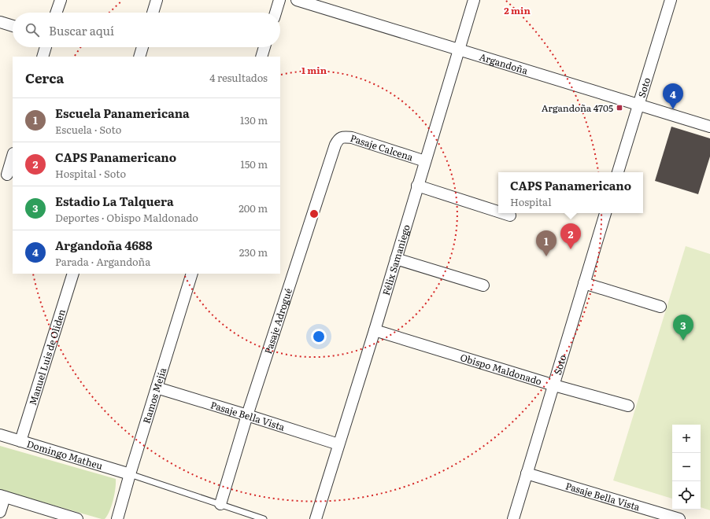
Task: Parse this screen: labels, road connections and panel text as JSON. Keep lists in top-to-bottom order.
{
  "streets": {
    "street": [
      "Argandoña",
      "Soto",
      "Pasaje Calcena",
      "Félix Samaniego",
      "Pasaje Adrogué",
      "Manuel Luis de Oliden",
      "Obispo Maldonado",
      "Ramos Mejía",
      "Pasaje Bella Vista",
      "Domingo Matheu"
    ]
  },
  "crossings": [
    ["Argandoña", "Soto"],
    ["Argandoña", "Félix Samaniego"],
    ["Soto", "Obispo Maldonado"],
    ["Soto", "Pasaje Bella Vista"],
    ["Pasaje Calcena", "Félix Samaniego"],
    ["Pasaje Calcena", "Pasaje Adrogué"],
    ["Félix Samaniego", "Obispo Maldonado"],
    ["Félix Samaniego", "Pasaje Bella Vista"],
    ["Pasaje Adrogué", "Pasaje Bella Vista"],
    ["Manuel Luis de Oliden", "Domingo Matheu"],
    ["Ramos Mejía", "Pasaje Bella Vista"],
    ["Ramos Mejía", "Domingo Matheu"]
  ],
  "places": {
    "transit": ["Argandoña 4705"]
  },
  "page": {
    "search": "Buscar aquí",
    "heading": ["Cerca", "4 resultados"],
    "pins": [
      "4",
      "2",
      "1",
      "3"
    ],
    "list": [
      {
        "mark": "1",
        "name": "Escuela Panamericana",
        "note": "Escuela · Soto",
        "value": "130 m"
      },
      {
        "mark": "2",
        "name": "CAPS Panamericano",
        "note": "Hospital · Soto",
        "value": "150 m"
      },
      {
        "mark": "3",
        "name": "Estadio La Talquera",
        "note": "Deportes · Obispo Maldonado",
        "value": "200 m"
      },
      {
        "mark": "4",
        "name": "Argandoña 4688",
        "note": "Parada · Argandoña",
        "value": "230 m"
      }
    ],
    "popup": ["CAPS Panamericano", "Hospital"],
    "map_buttons": ["+", "−"]
  },
  "rings": ["2 min", "1 min"]
}
